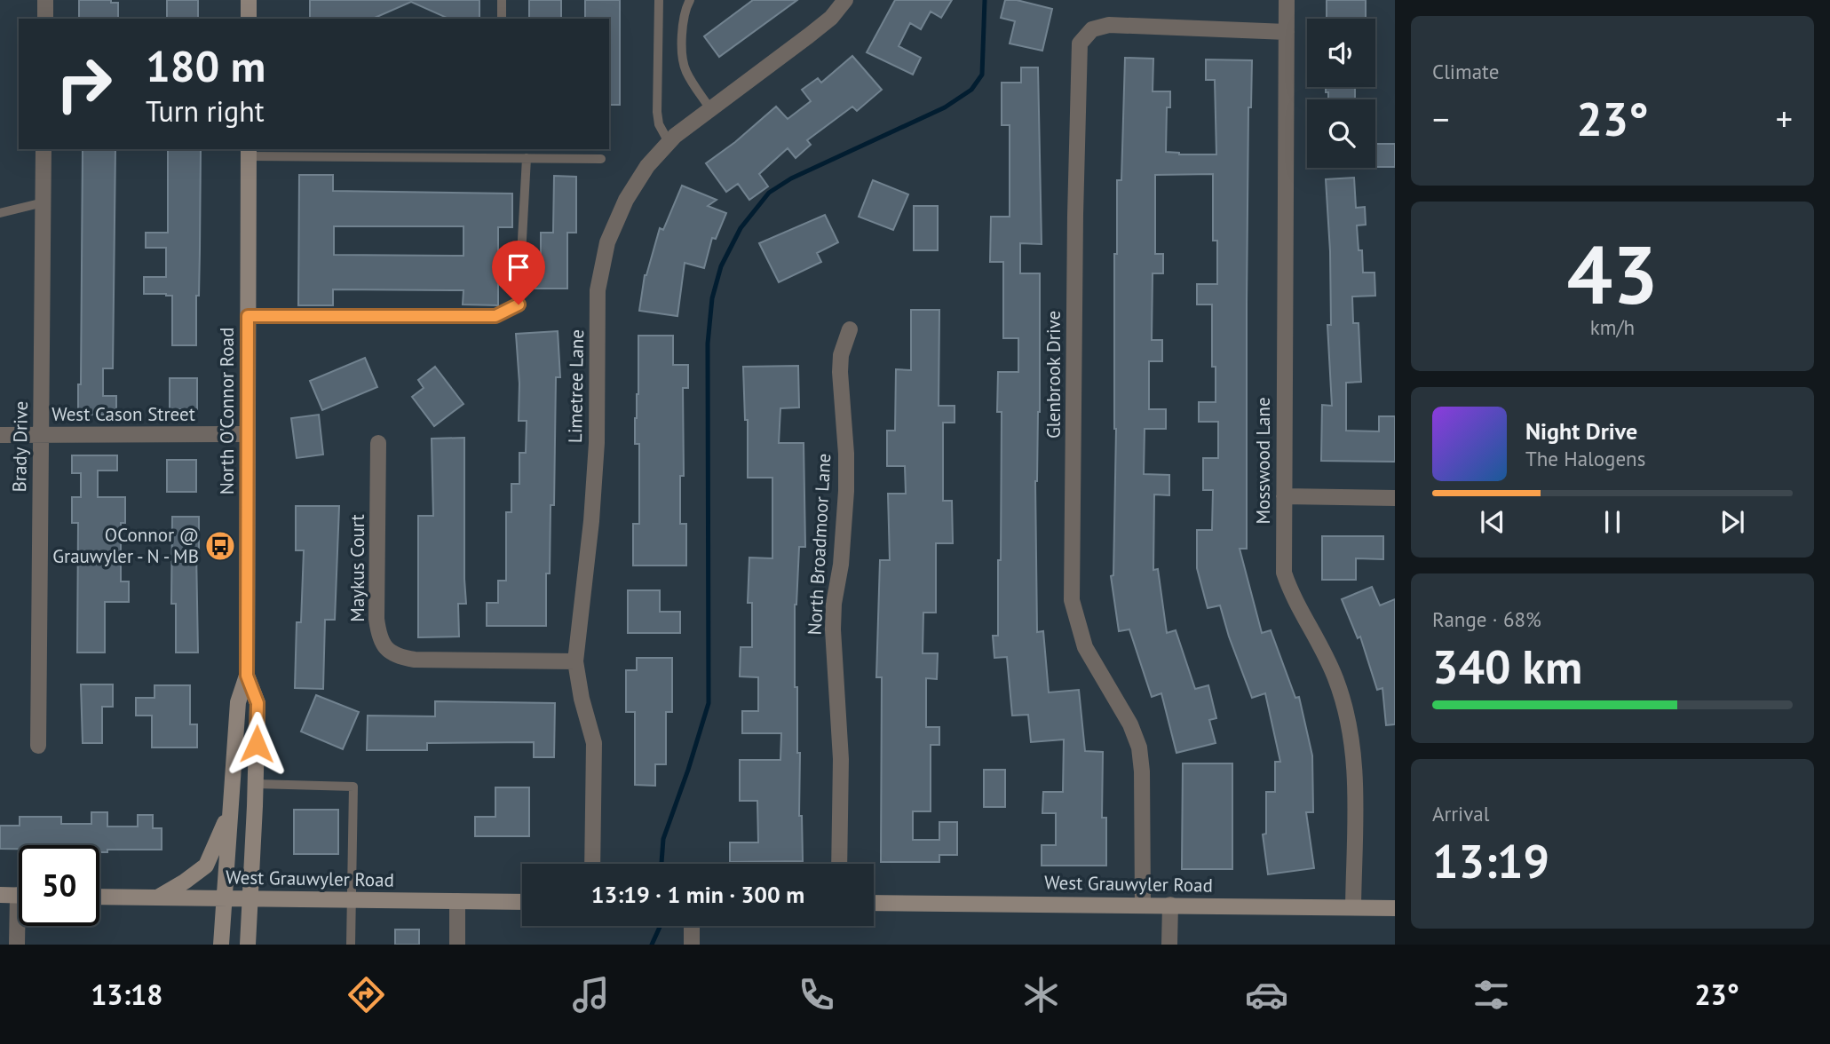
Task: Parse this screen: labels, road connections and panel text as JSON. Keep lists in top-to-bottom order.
{
  "streets": {
    "main road": ["North O'Connor Road", "West Grauwyler Road"],
    "street": [
      "Glenbrook Drive",
      "Limetree Lane",
      "West Cason Street",
      "Brady Drive",
      "Mosswood Lane",
      "North Broadmoor Lane",
      "Maykus Court"
    ]
  },
  "crossings": [
    ["Glenbrook Drive", "Mosswood Lane"],
    ["Glenbrook Drive", "West Grauwyler Road"],
    ["Limetree Lane", "Maykus Court"],
    ["North O'Connor Road", "West Cason Street"],
    ["North O'Connor Road", "West Grauwyler Road"],
    ["West Cason Street", "Brady Drive"],
    ["Mosswood Lane", "West Grauwyler Road"]
  ],
  "places": {
    "bus stop": ["OConnor @ Grauwyler - N - MB"]
  },
  "page": {
    "tile": [
      "Climate",
      ["43", "km/h"],
      ["Range · 68%", "340 km"],
      ["Arrival", "13:19"]
    ],
    "turn": ["180 m", "Turn right"],
    "heat": ["−", "23°", "+"],
    "song": ["Night Drive", "The Halogens"],
    "limit": "50",
    "trip": "13:19 · 1 min · 300 m",
    "tabs": ["13:18", "23°"]
  }
}
